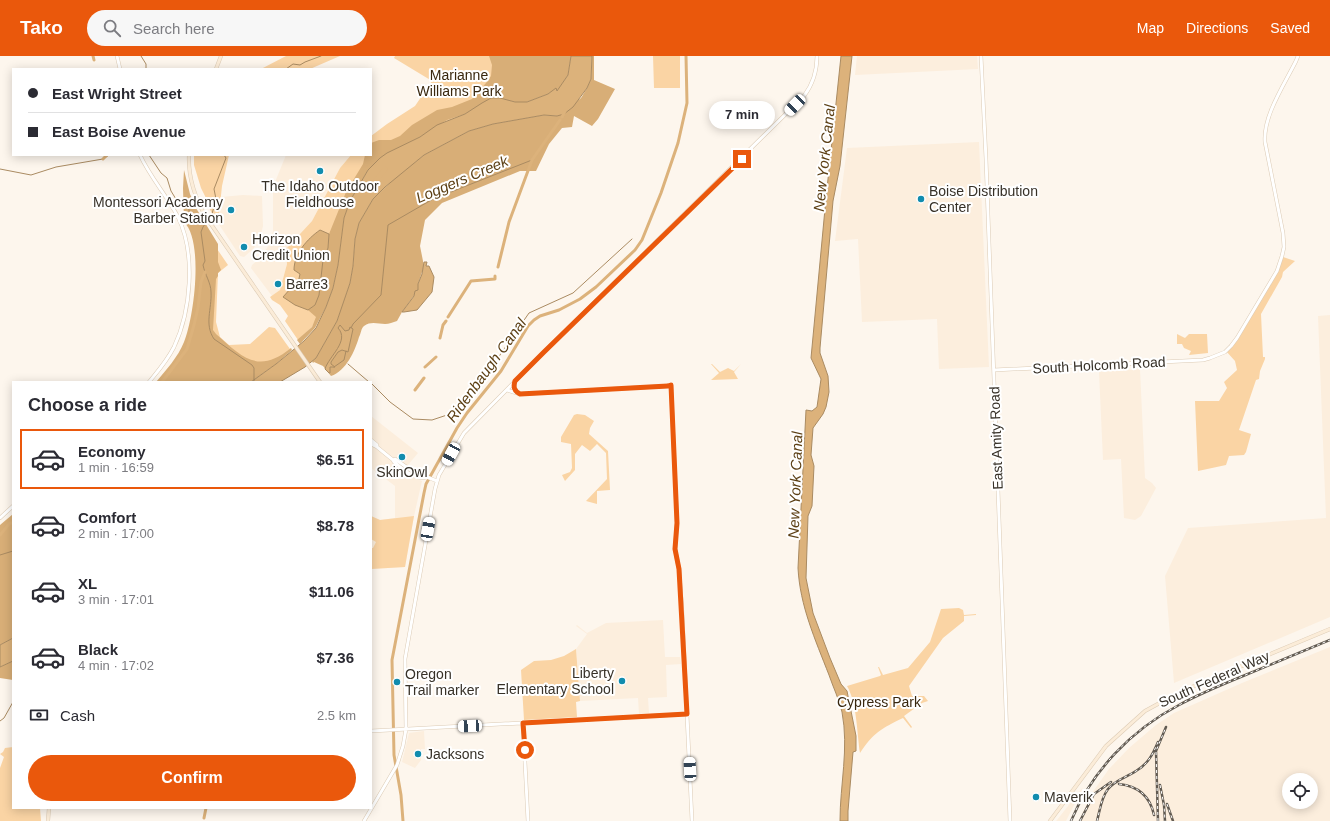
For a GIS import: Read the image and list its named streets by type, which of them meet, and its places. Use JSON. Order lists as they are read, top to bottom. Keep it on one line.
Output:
{"streets":{"main road":["South Federal Way"],"street":["South Holcomb Road","East Amity Road"]},"crossings":[["South Holcomb Road","East Amity Road"]],"water":["New York Canal","Loggers Creek","Ridenbaugh Canal"],"parks":["Marianne Williams Park","Cypress Park"],"places":["The Idaho Outdoor Fieldhouse","Boise Distribution Center","Montessori Academy Barber Station","Horizon Credit Union","Barre3","SkinOwl","Liberty Elementary School","Oregon Trail marker","Jacksons","Maverik"],"page":{"header":"Tako","search":"Search here","nav":["Map","Directions","Saved"],"banner":["East Wright Street","East Boise Avenue"],"bubble":"7 min","heading":"Choose a ride","list":[{"name":"Economy","note":"1 min · 16:59","value":"$6.51"},{"name":"Comfort","note":"2 min · 17:00","value":"$8.78"},{"name":"XL","note":"3 min · 17:01","value":"$11.06"},{"name":"Black","note":"4 min · 17:02","value":"$7.36"}],"pay":["Cash","2.5 km"],"buttons":"Confirm"}}
